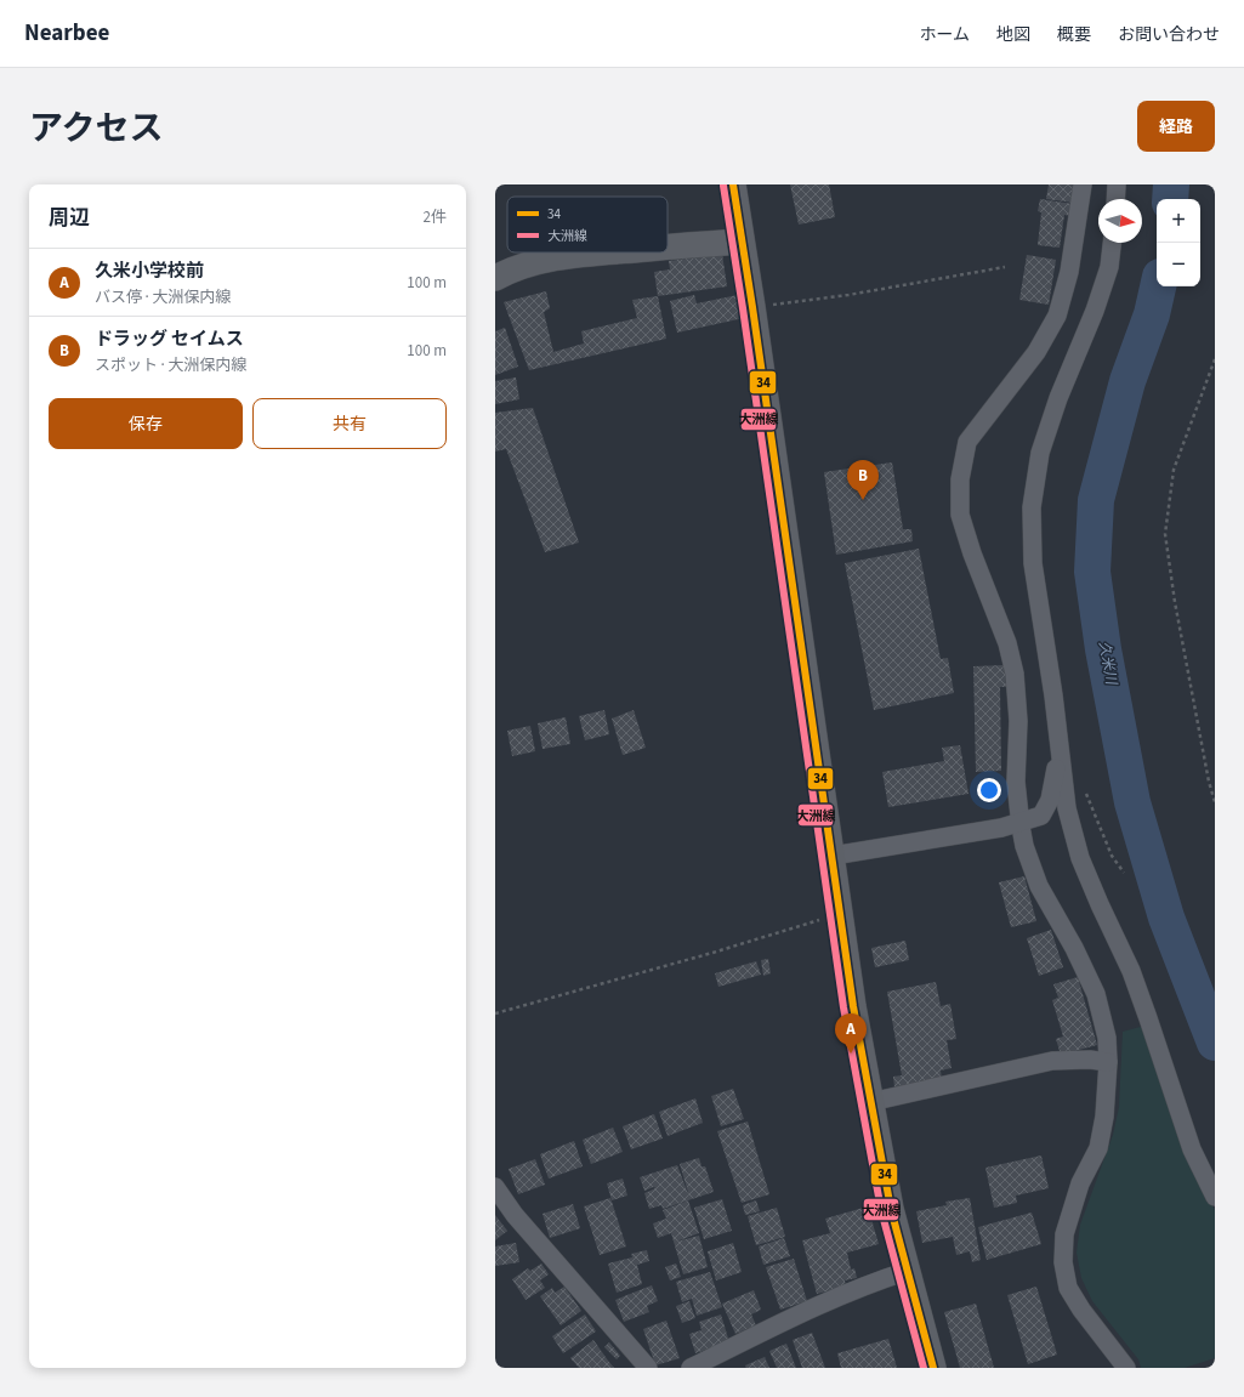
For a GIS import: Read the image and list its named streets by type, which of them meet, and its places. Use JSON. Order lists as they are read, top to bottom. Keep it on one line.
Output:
{"water":["久米川"],"lines":["transit line 34","transit line 大洲線"],"legend":["34","大洲線"],"north":"right","page":{"header":"Nearbee","nav":["ホーム","地図","概要","お問い合わせ"],"title":"アクセス","buttons":["経路",["保存","共有"]],"heading":["周辺","2件"],"map_buttons":["+","−"],"list":[{"mark":"A","name":"久米小学校前","note":"バス停 · 大洲保内線","value":"100 m"},{"mark":"B","name":"ドラッグ セイムス","note":"スポット · 大洲保内線","value":"100 m"}],"pins":["B","A"]}}
